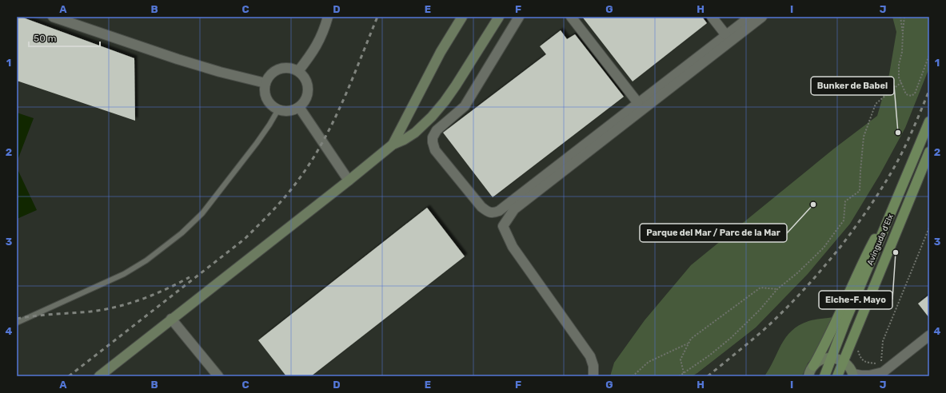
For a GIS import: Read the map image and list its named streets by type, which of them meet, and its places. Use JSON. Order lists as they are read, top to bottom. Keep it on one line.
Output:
{"streets":{"main road":["Avinguda d'Elx"]},"places":["Bunker de Babel","Parque del Mar / Parc de la Mar","Elche-F. Mayo"],"scale_bar":"50 m","grid":{"columns":["A","B","C","D","E","F","G","H","I","J"],"rows":["1","2","3","4"]}}
